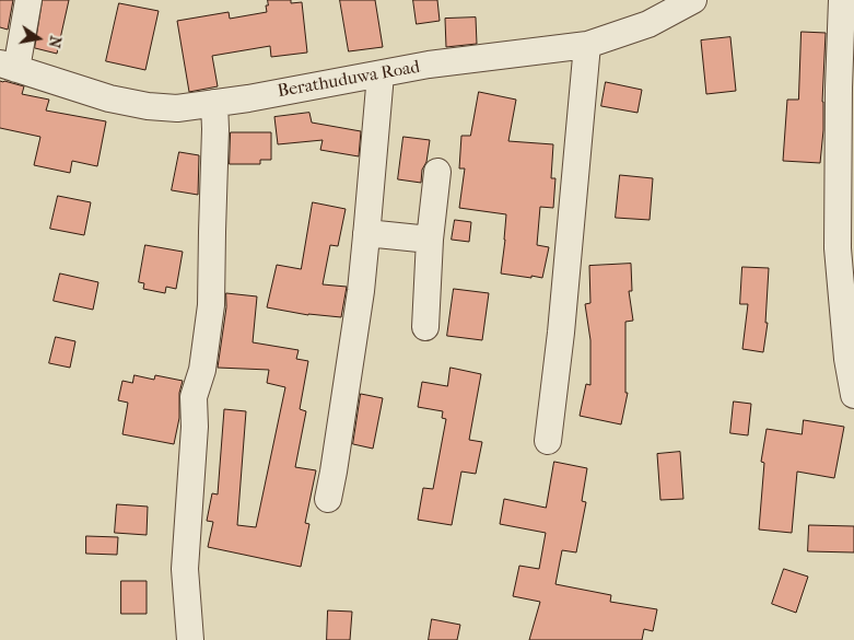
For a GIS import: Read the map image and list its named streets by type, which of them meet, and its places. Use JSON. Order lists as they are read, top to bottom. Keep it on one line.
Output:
{"streets":{"street":["Berathuduwa Road"]},"north":"right"}
